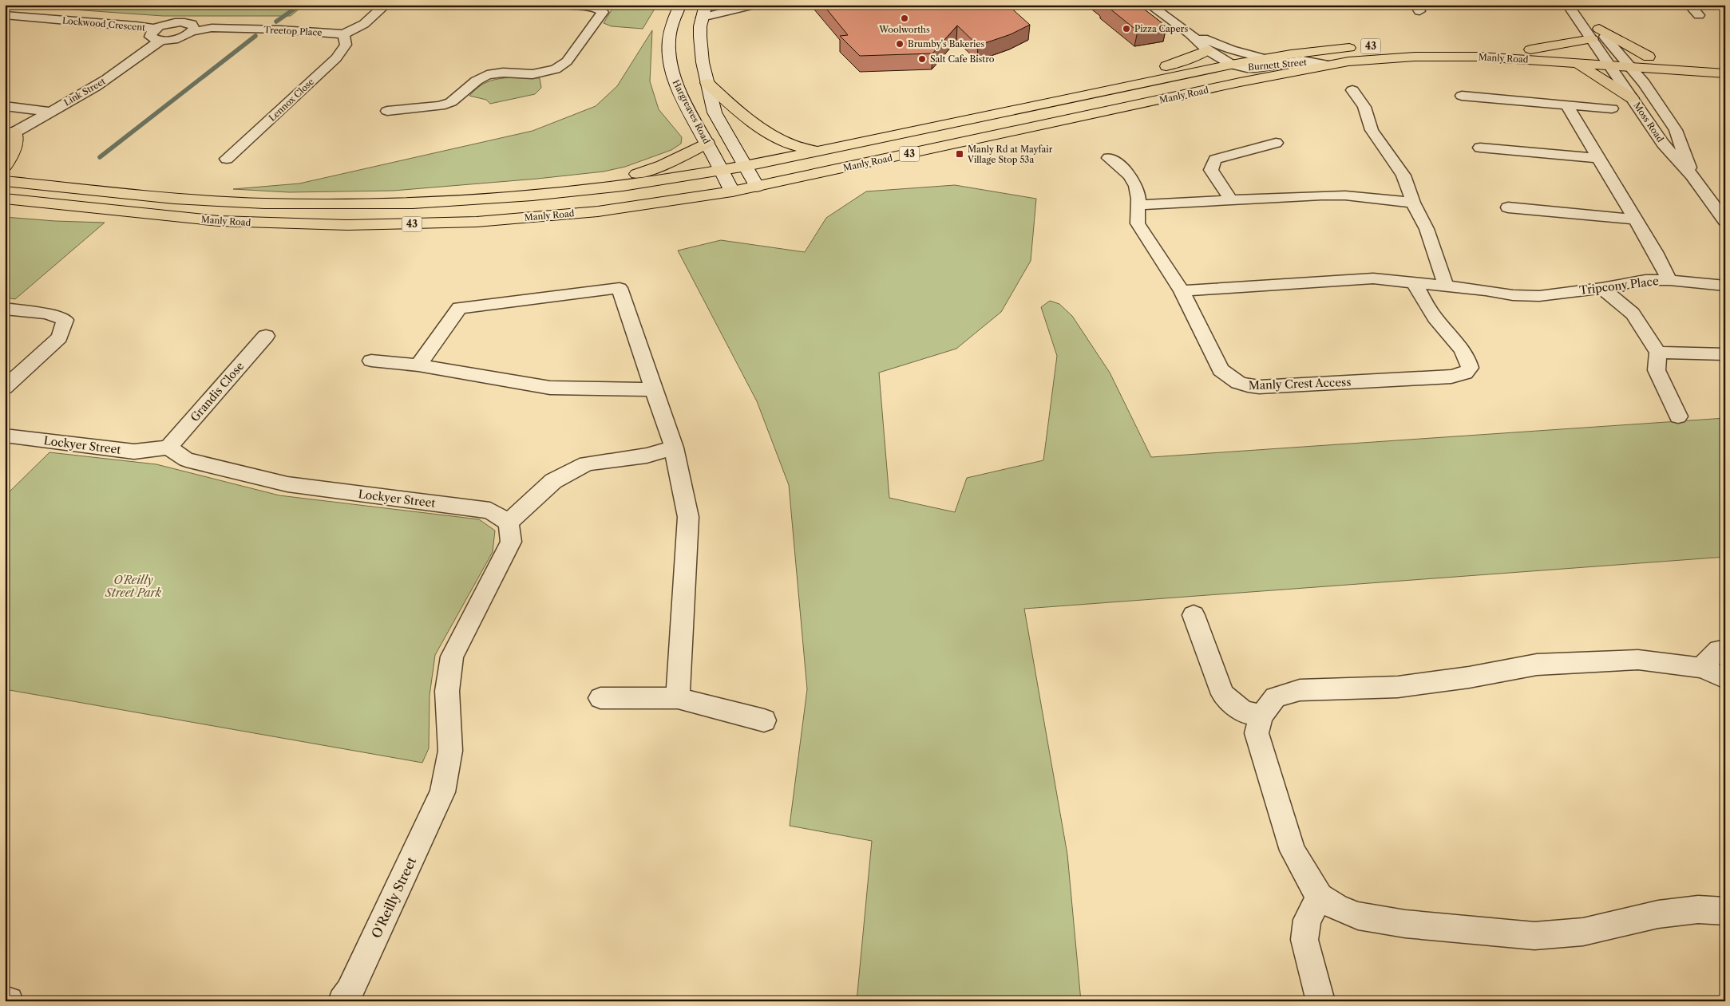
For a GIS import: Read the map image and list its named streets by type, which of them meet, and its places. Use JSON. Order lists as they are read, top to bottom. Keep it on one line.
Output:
{"streets":{"main road":["43","Manly Road","Hargreaves Road"],"street":["Lockwood Crescent","Treetop Place","Burnett Street","Link Street","Lennox Close","Moss Road","Tripcony Place","Manly Crest Access","Grandis Close","Lockyer Street","O'Reilly Street"]},"crossings":[["Treetop Place","Link Street"],["Treetop Place","Lennox Close"],["Manly Road","Burnett Street"],["Manly Road","Hargreaves Road"],["Manly Road","Moss Road"],["Tripcony Place","Manly Crest Access"],["Grandis Close","Lockyer Street"],["Lockyer Street","O'Reilly Street"]],"parks":["O'Reilly Street Park"],"places":{"other":["Woolworths","Pizza Capers","Brumby's Bakeries","Salt Cafe Bistro"],"transit":["Manly Rd at Mayfair Village Stop 53a"]}}
